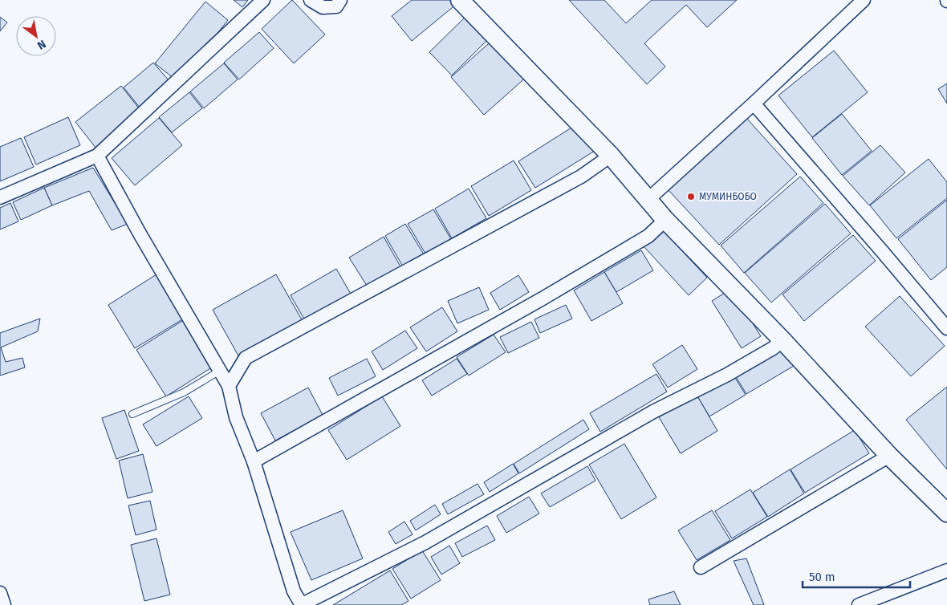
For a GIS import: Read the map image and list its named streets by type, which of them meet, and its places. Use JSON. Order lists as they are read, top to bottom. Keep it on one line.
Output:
{"places":["МУМИНБОБО"],"scale_bar":"50 m","north":"bottom right"}
